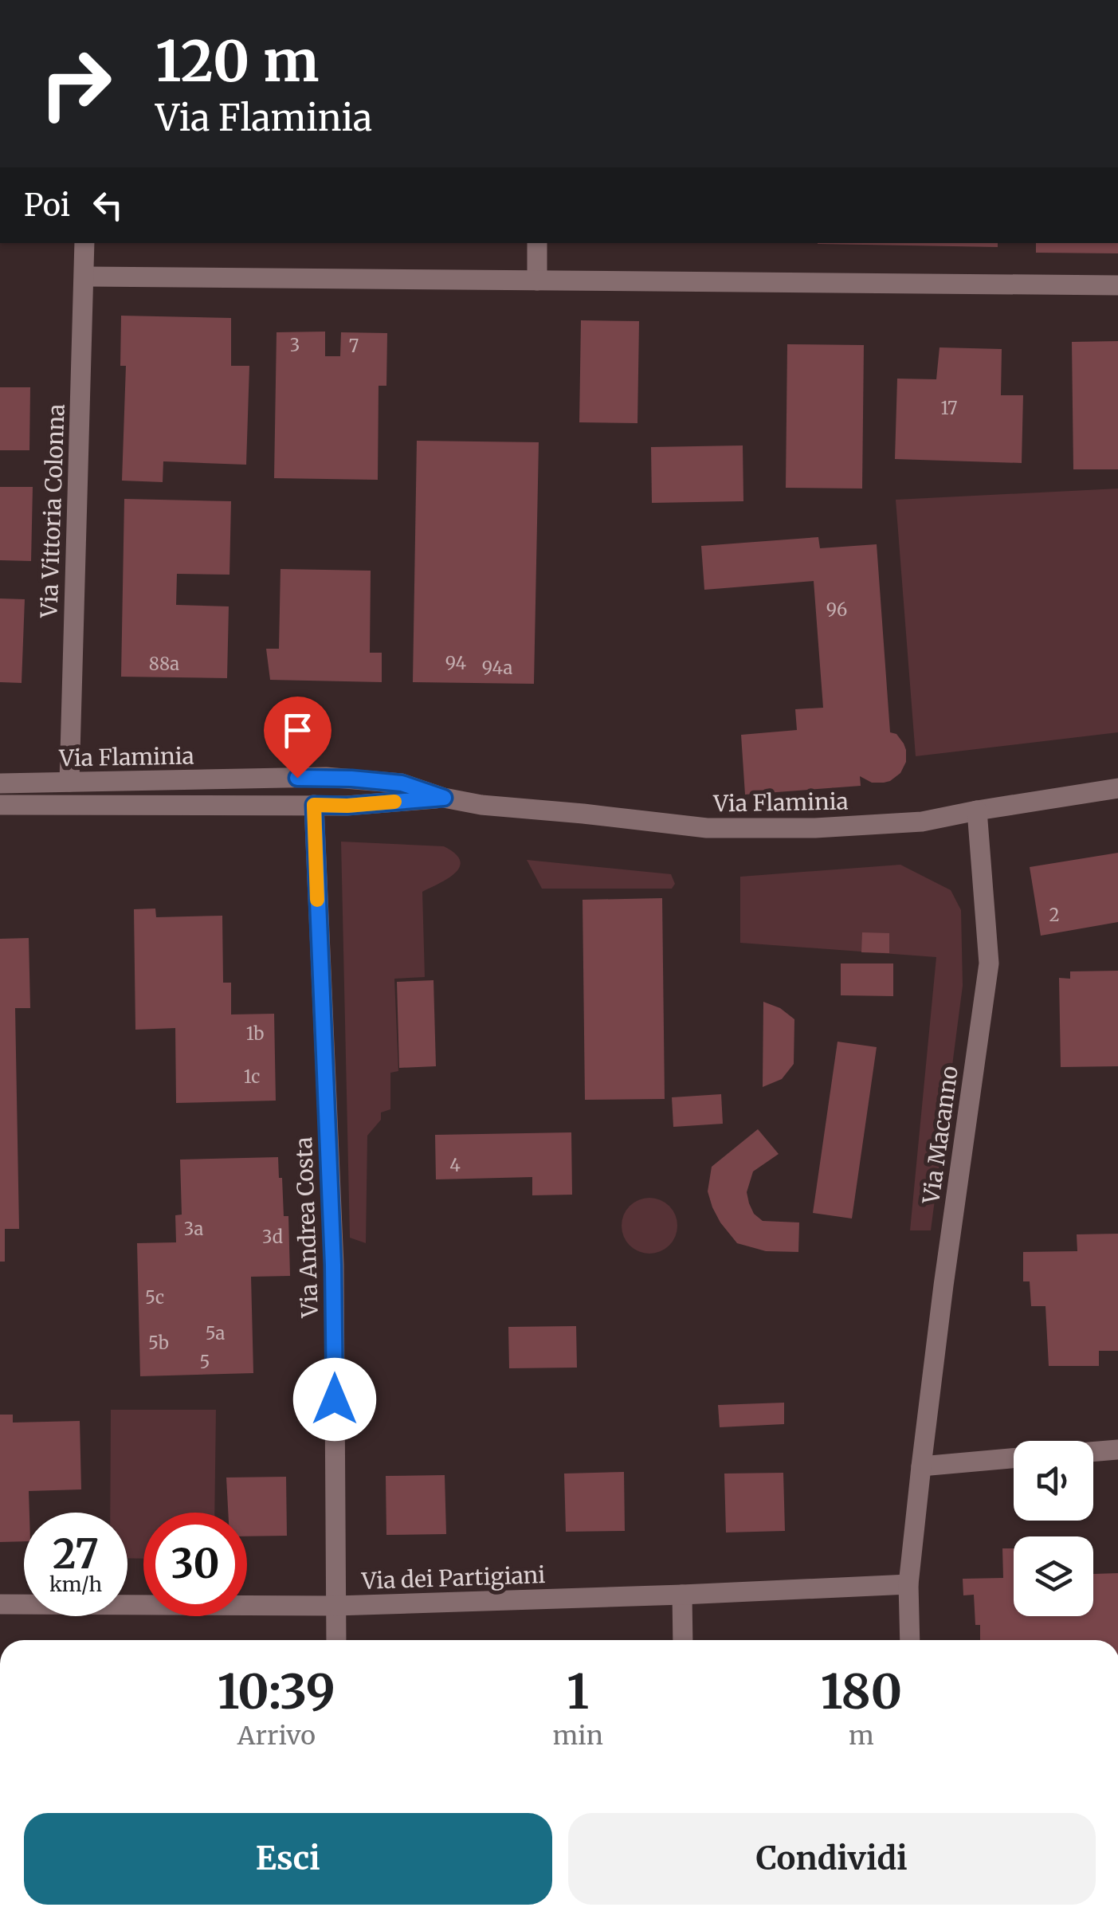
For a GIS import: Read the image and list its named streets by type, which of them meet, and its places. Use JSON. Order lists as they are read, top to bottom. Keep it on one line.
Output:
{"streets":{"street":["Via Vittoria Colonna","Via Flaminia","Via Macanno","Via Andrea Costa","Via dei Partigiani"]},"crossings":[["Via Vittoria Colonna","Via Flaminia"],["Via Flaminia","Via Macanno"],["Via Flaminia","Via Andrea Costa"],["Via Macanno","Via dei Partigiani"],["Via Andrea Costa","Via dei Partigiani"]],"house_numbers":["3","7","17","96","94","88a","94a","2","1b","1c","4","3a","3d","5c","5a","5b","5"],"page":{"turn":["120 m","Via Flaminia"],"then":"Poi","speed":"27 km/h","limit":"30","eta":["10:39","Arrivo","1","min","180","m"],"buttons":["Esci","Condividi"]}}
